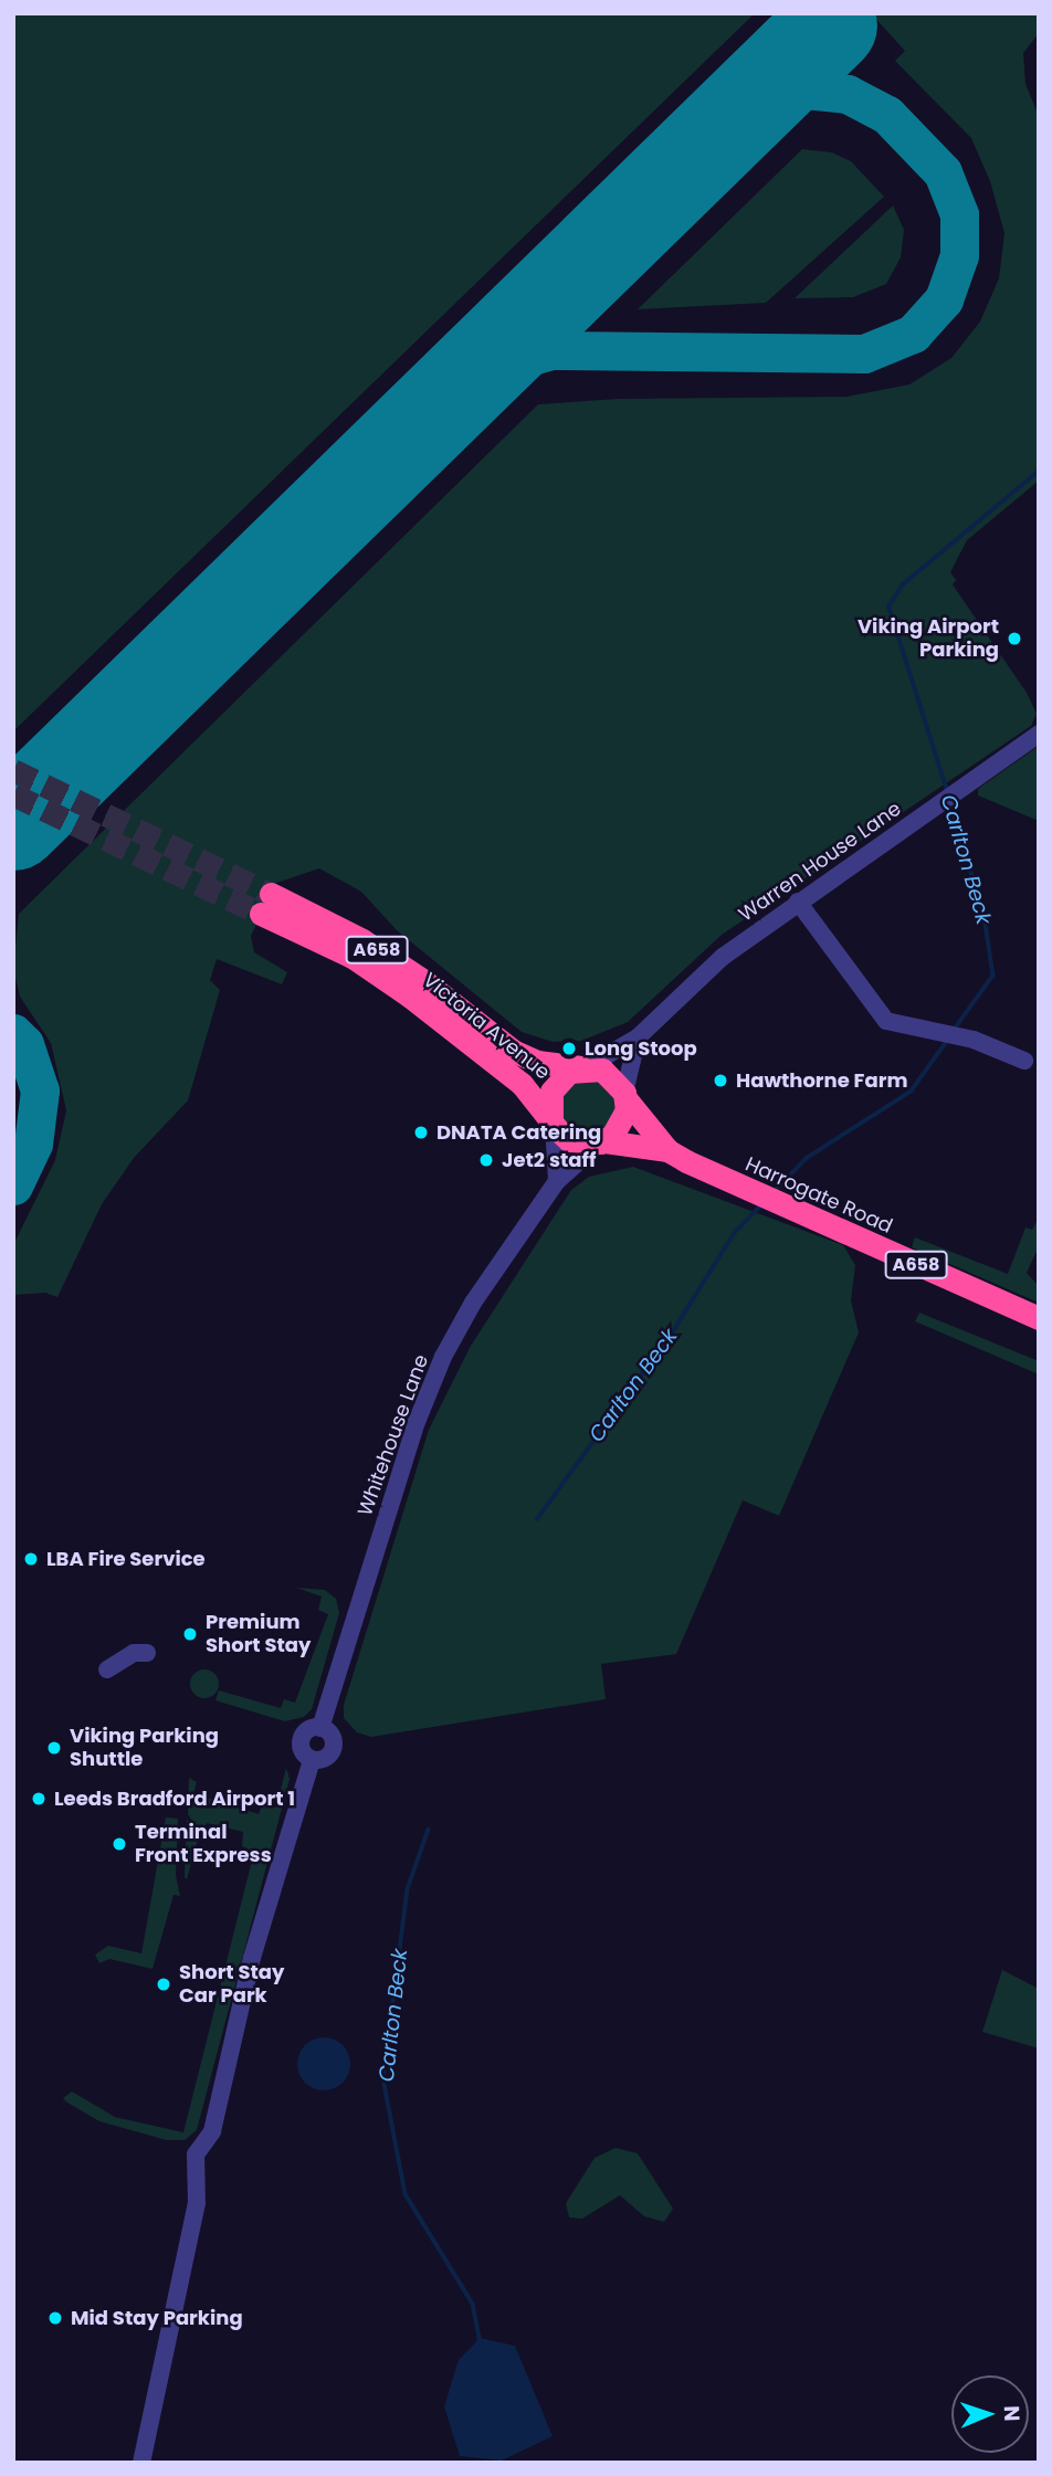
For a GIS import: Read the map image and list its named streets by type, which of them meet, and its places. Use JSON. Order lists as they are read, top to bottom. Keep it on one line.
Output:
{"streets":{"highway":["A658","Victoria Avenue","Harrogate Road"],"street":["Warren House Lane","Whitehouse Lane"]},"crossings":[["Warren House Lane","Victoria Avenue"],["Warren House Lane","Harrogate Road"],["Warren House Lane","Whitehouse Lane"],["Victoria Avenue","Harrogate Road"],["Victoria Avenue","Whitehouse Lane"],["Harrogate Road","Whitehouse Lane"]],"water":["Carlton Beck"],"places":["Viking Airport Parking","Long Stoop","Hawthorne Farm","DNATA Catering","Jet2 staff","LBA Fire Service","Premium Short Stay","Viking Parking Shuttle","Leeds Bradford Airport 1","Terminal Front Express","Short Stay Car Park","Mid Stay Parking"],"north":"right"}
